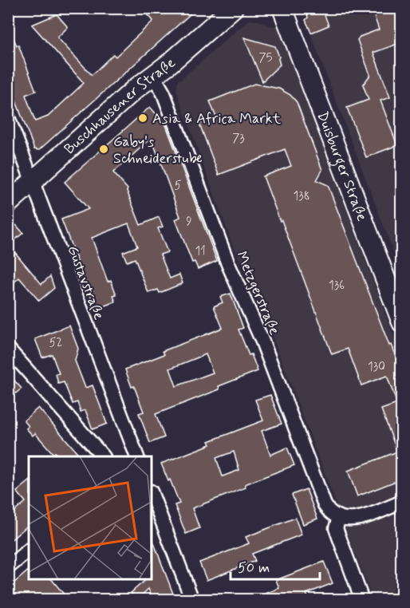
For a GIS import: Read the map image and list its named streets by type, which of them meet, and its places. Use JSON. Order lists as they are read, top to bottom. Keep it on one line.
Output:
{"streets":{"main road":["Buschhausener Straße","Duisburger Straße"],"street":["Gustavstraße","Metzgerstraße"]},"crossings":[["Buschhausener Straße","Gustavstraße"],["Buschhausener Straße","Metzgerstraße"]],"places":["Asia & Africa Markt","Gaby's Schneiderstube"],"house_numbers":["75","73","5","138","9","11","136","52","130"],"scale_bar":"50 m"}
